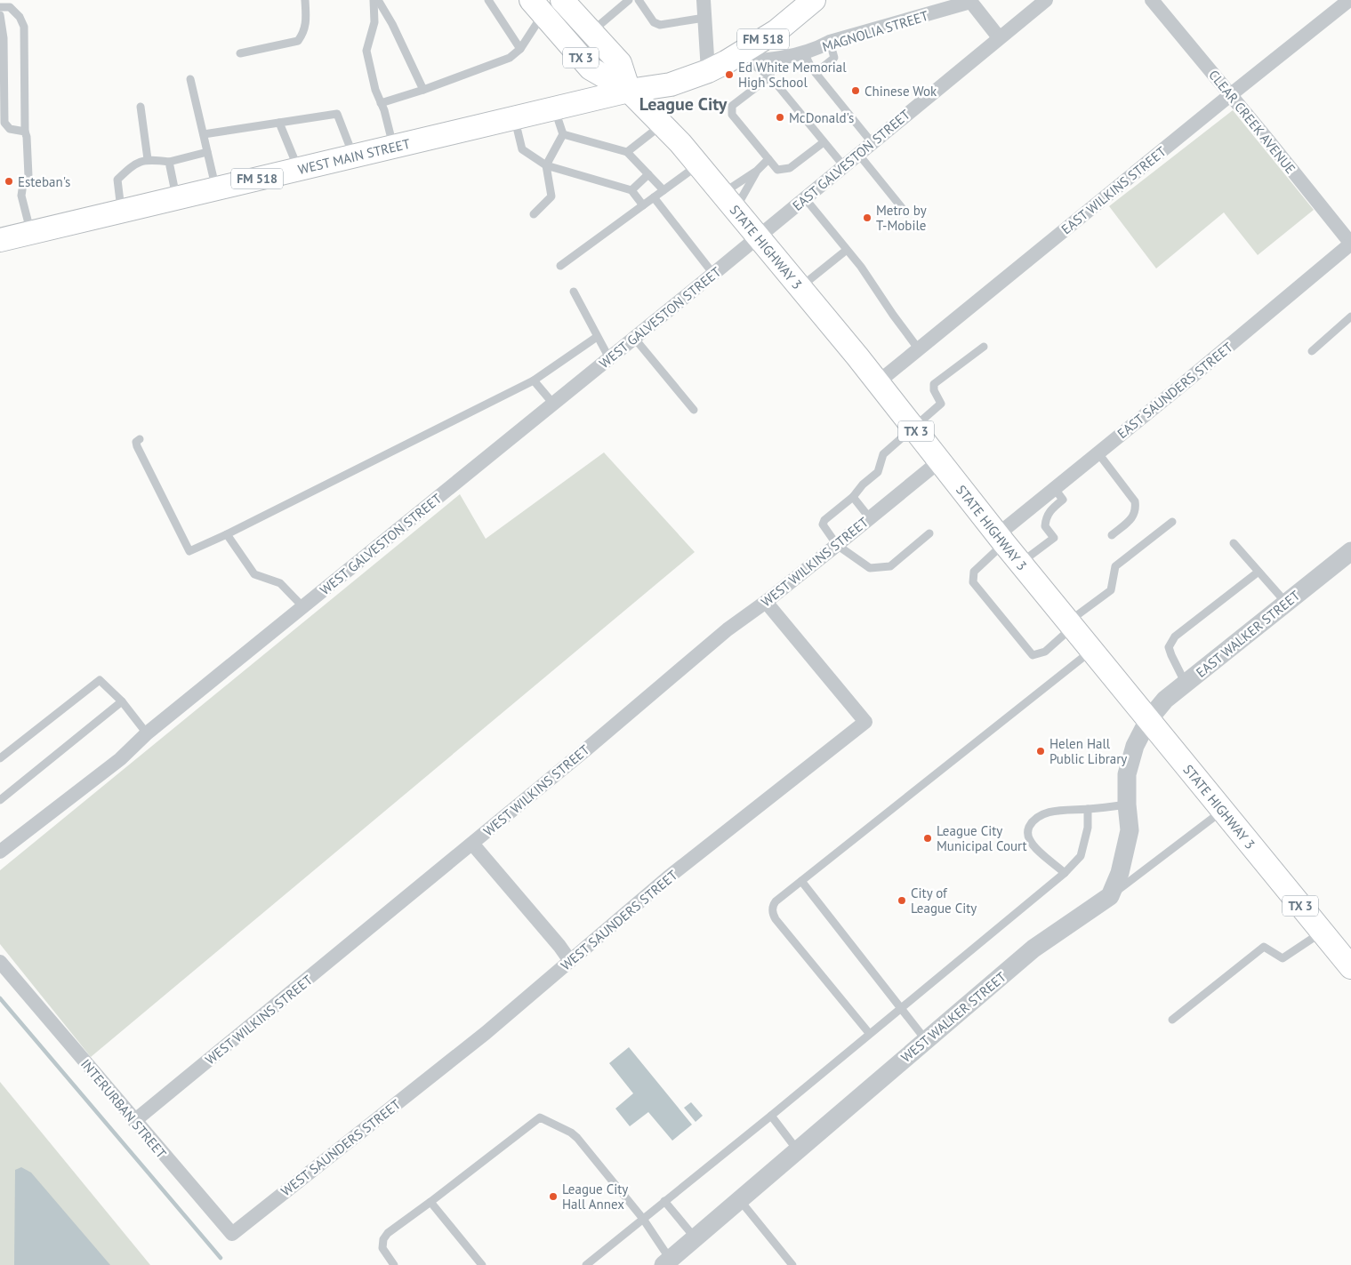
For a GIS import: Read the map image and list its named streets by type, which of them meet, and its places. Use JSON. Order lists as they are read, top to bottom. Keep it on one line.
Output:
{"streets":{"main road":["FM 518","TX 3","WEST MAIN STREET","STATE HIGHWAY 3"],"street":["MAGNOLIA STREET","CLEAR CREEK AVENUE","EAST GALVESTON STREET","EAST WILKINS STREET","WEST GALVESTON STREET","EAST SAUNDERS STREET","WEST WILKINS STREET","EAST WALKER STREET","WEST SAUNDERS STREET","WEST WALKER STREET","INTERURBAN STREET"]},"crossings":[["MAGNOLIA STREET","FM 518"],["FM 518","WEST MAIN STREET"],["FM 518","STATE HIGHWAY 3"],["CLEAR CREEK AVENUE","EAST WILKINS STREET"],["CLEAR CREEK AVENUE","EAST SAUNDERS STREET"],["WEST MAIN STREET","STATE HIGHWAY 3"],["EAST GALVESTON STREET","STATE HIGHWAY 3"],["EAST GALVESTON STREET","WEST GALVESTON STREET"],["EAST WILKINS STREET","STATE HIGHWAY 3"],["STATE HIGHWAY 3","WEST GALVESTON STREET"],["STATE HIGHWAY 3","EAST SAUNDERS STREET"],["STATE HIGHWAY 3","WEST WILKINS STREET"],["STATE HIGHWAY 3","EAST WALKER STREET"],["WEST WILKINS STREET","WEST SAUNDERS STREET"],["WEST WILKINS STREET","INTERURBAN STREET"],["WEST SAUNDERS STREET","INTERURBAN STREET"]],"districts":["League City"],"places":["Ed White Memorial High School","Chinese Wok","McDonald's","Esteban's","Metro by T-Mobile","Helen Hall Public Library","League City Municipal Court","City of League City","League City Hall Annex"]}
